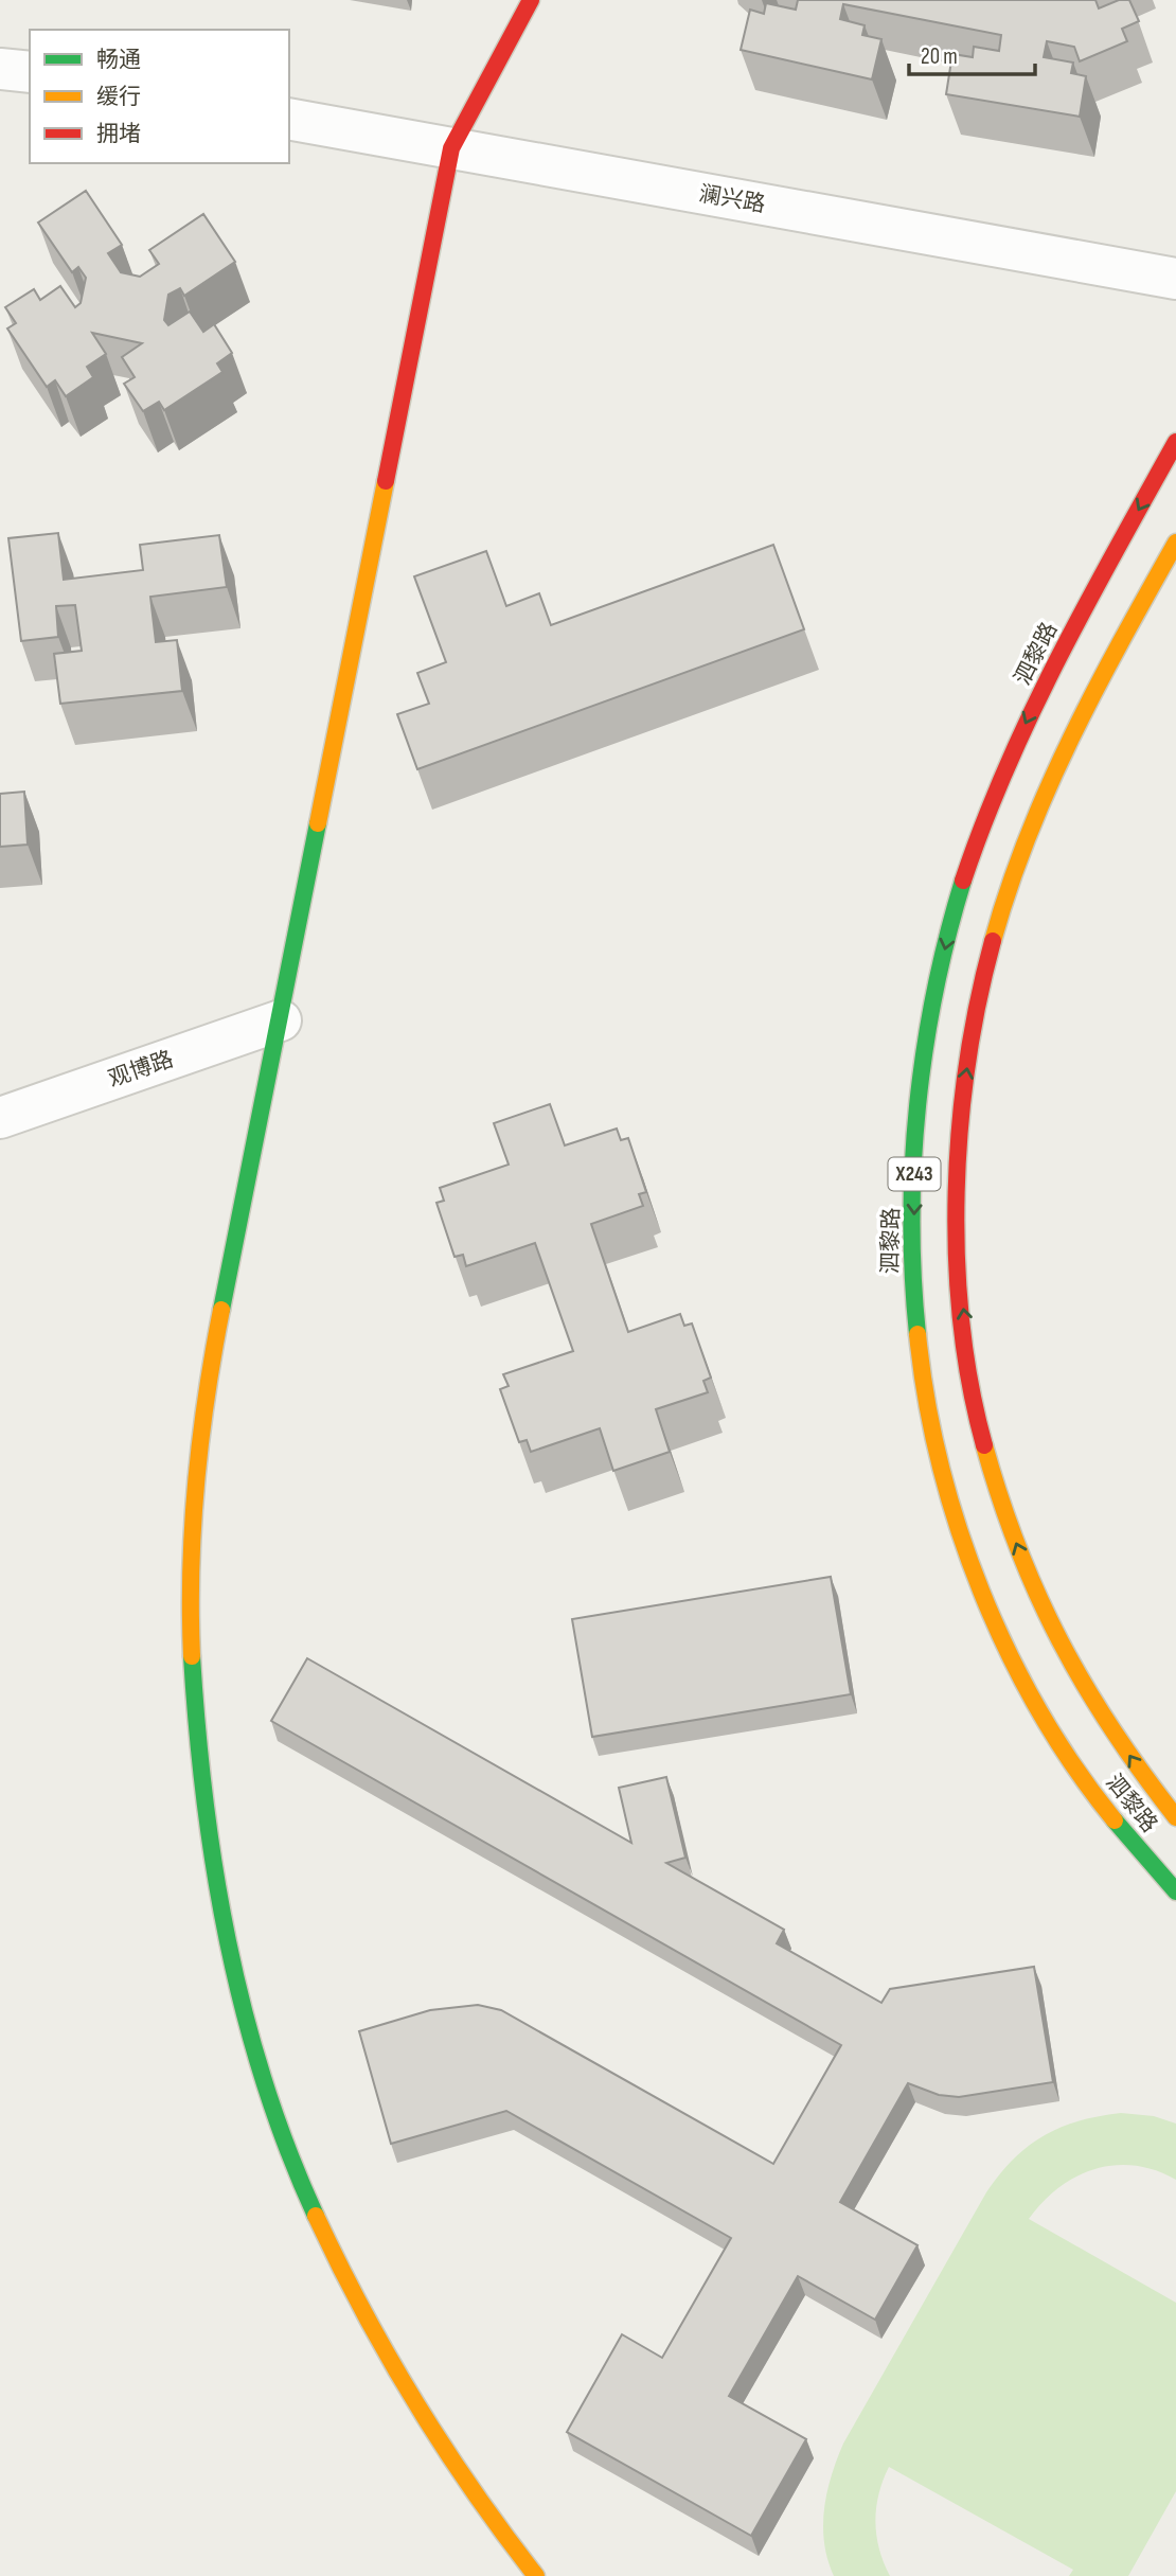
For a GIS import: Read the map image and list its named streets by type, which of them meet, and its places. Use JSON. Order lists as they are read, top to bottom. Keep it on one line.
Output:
{"streets":{"main road":["泗黎路","X243"],"street":["澜兴路","观博路"]},"legend":["畅通","缓行","拥堵"],"scale_bar":"20 m"}
